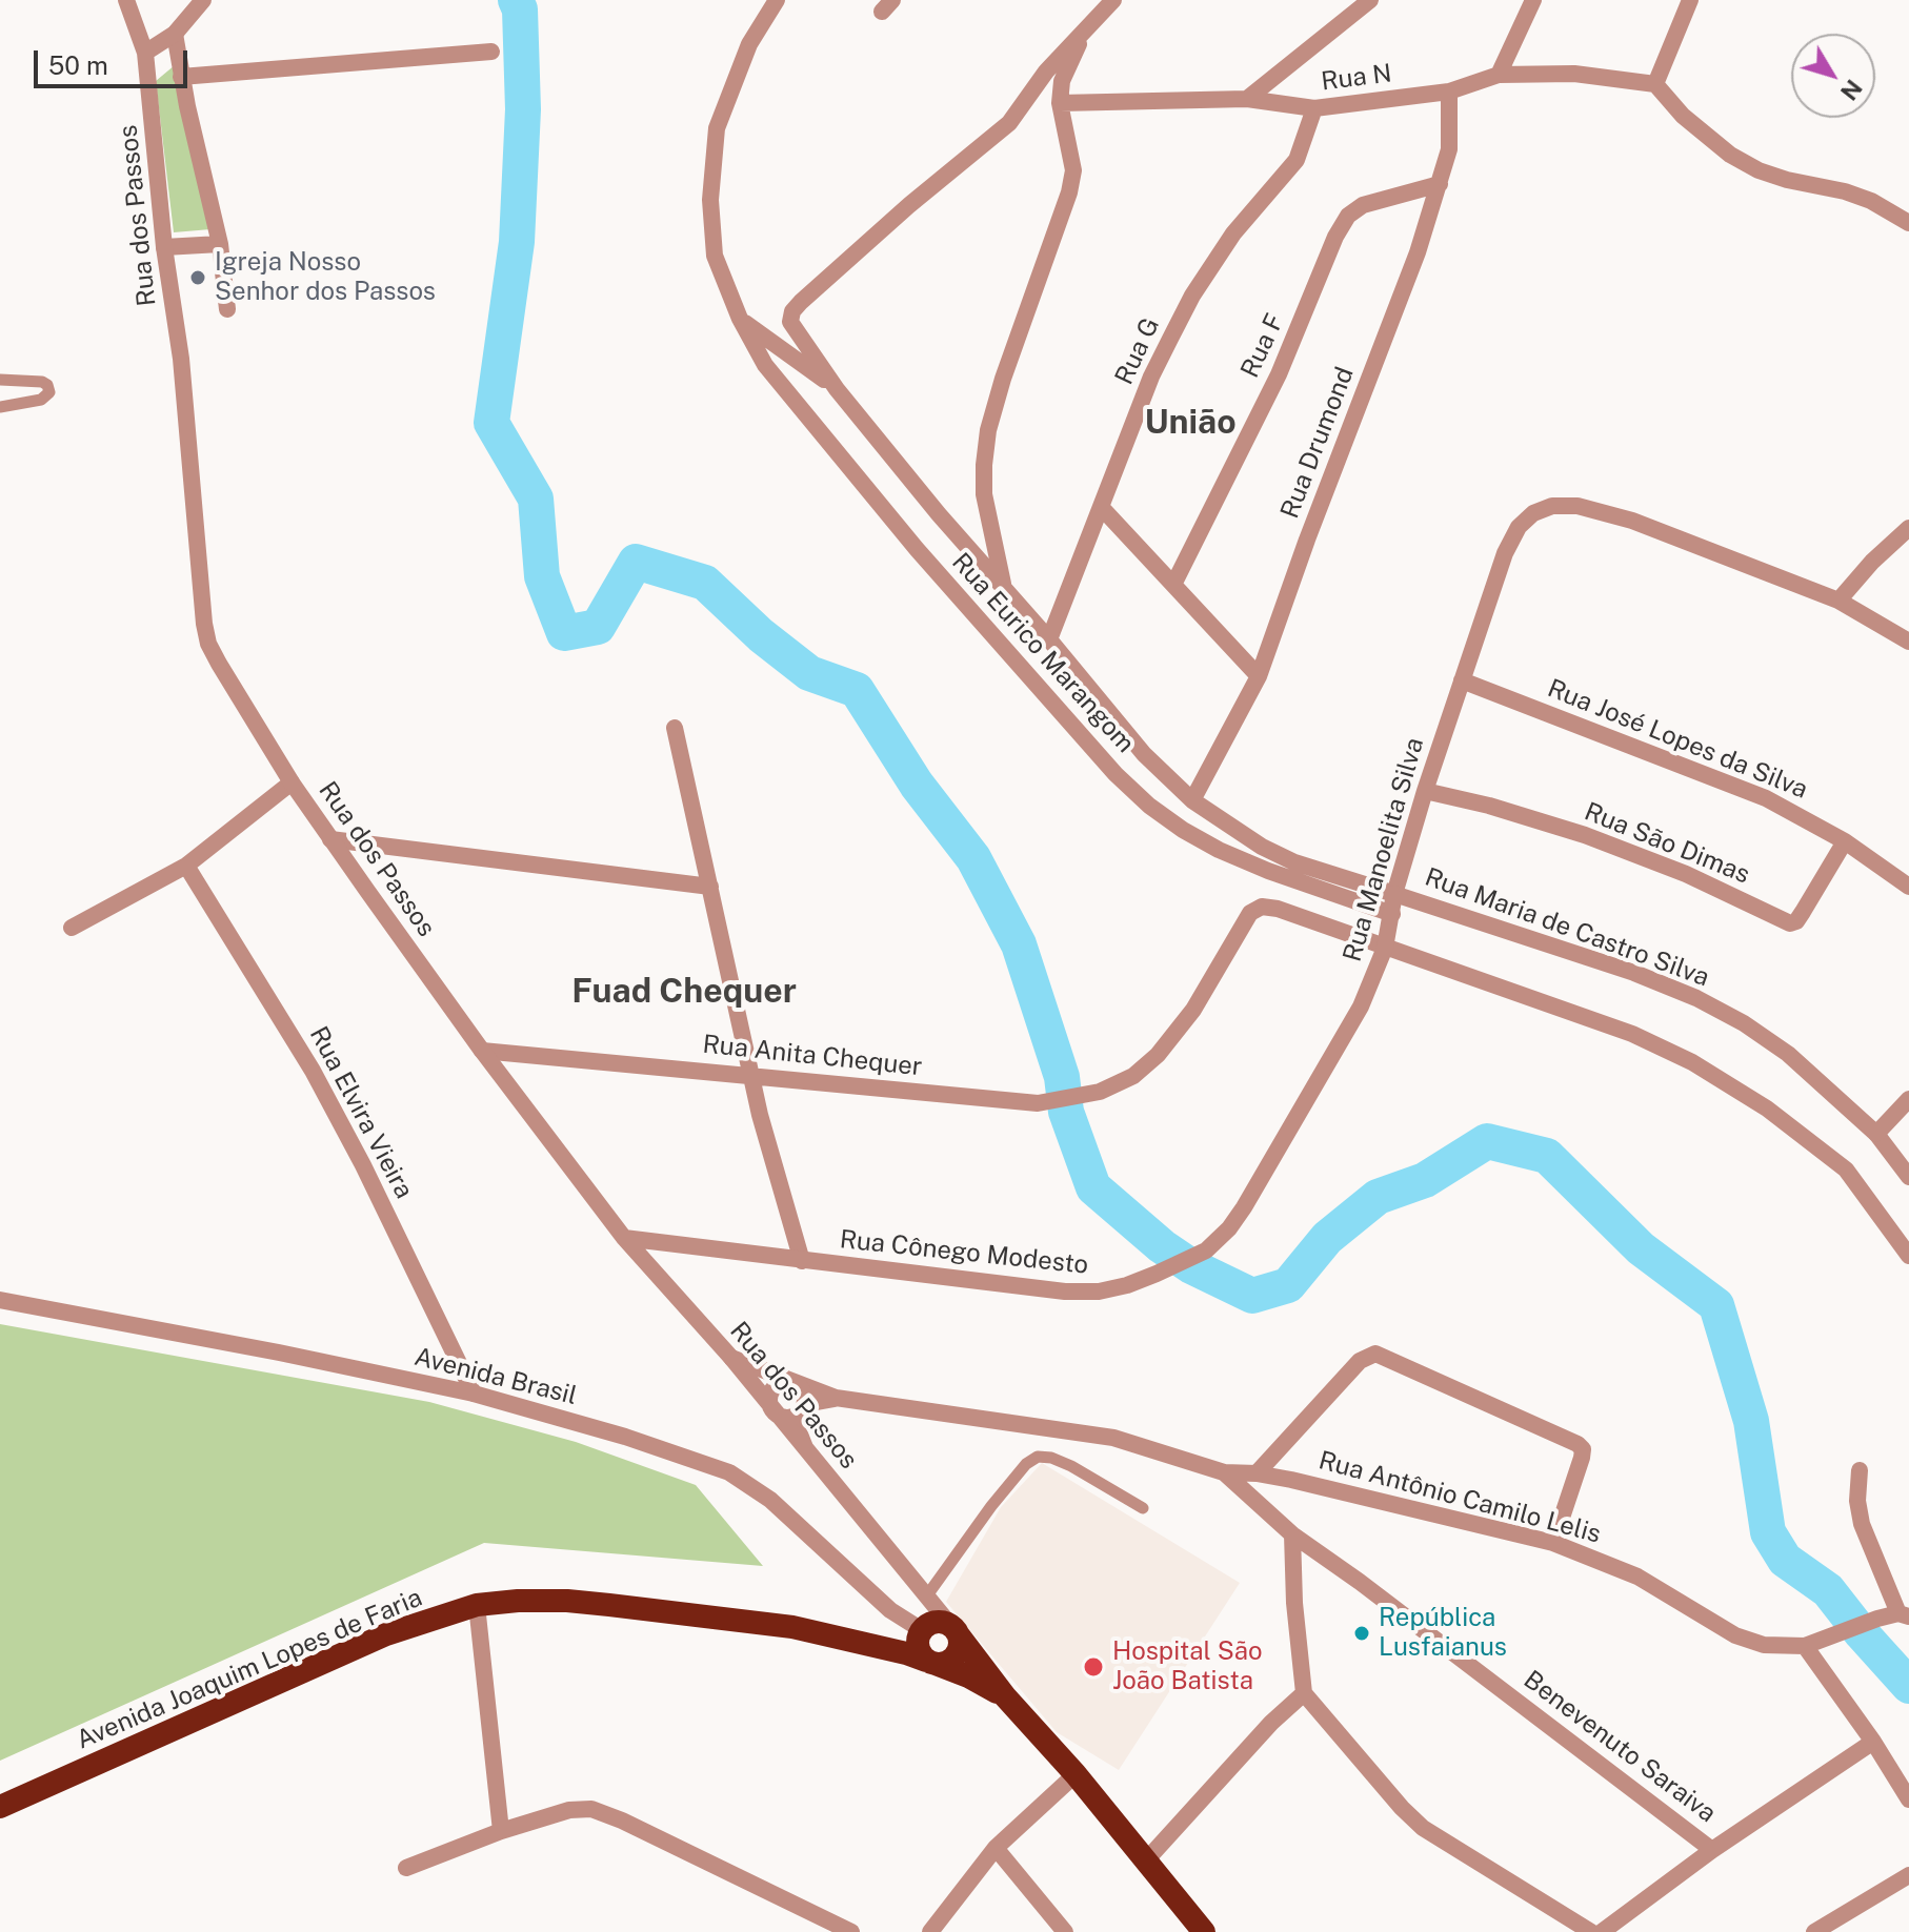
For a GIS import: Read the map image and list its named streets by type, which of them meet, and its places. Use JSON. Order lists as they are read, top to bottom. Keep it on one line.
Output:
{"streets":{"highway":["Avenida Joaquim Lopes de Faria"],"street":["Rua N","Rua dos Passos","Rua F","Rua G","Rua Drumond","Rua Eurico Marangom","Rua José Lopes da Silva","Rua São Dimas","Rua Manoelita Silva","Rua Maria de Castro Silva","Rua Anita Chequer","Rua Elvira Vieira","Rua Cônego Modesto","Avenida Brasil","Rua Antônio Camilo Lelis","Benevenuto Saraiva"]},"crossings":[["Rua N","Rua G"],["Rua N","Rua Drumond"],["Rua dos Passos","Rua Anita Chequer"],["Rua dos Passos","Rua Cônego Modesto"],["Rua dos Passos","Avenida Brasil"],["Rua dos Passos","Avenida Joaquim Lopes de Faria"],["Rua F","Rua Drumond"],["Rua G","Rua Eurico Marangom"],["Rua Drumond","Rua Eurico Marangom"],["Rua Eurico Marangom","Rua Manoelita Silva"],["Rua Eurico Marangom","Rua Maria de Castro Silva"],["Rua José Lopes da Silva","Rua São Dimas"],["Rua José Lopes da Silva","Rua Manoelita Silva"],["Rua São Dimas","Rua Manoelita Silva"],["Rua Manoelita Silva","Rua Maria de Castro Silva"],["Rua Manoelita Silva","Rua Anita Chequer"],["Rua Manoelita Silva","Rua Cônego Modesto"],["Rua Elvira Vieira","Avenida Brasil"],["Avenida Brasil","Avenida Joaquim Lopes de Faria"],["Rua Antônio Camilo Lelis","Benevenuto Saraiva"]],"districts":["União","Fuad Chequer"],"places":["Igreja Nosso Senhor dos Passos","República Lusfaianus","Hospital São João Batista"],"scale_bar":"50 m","north":"bottom right"}
